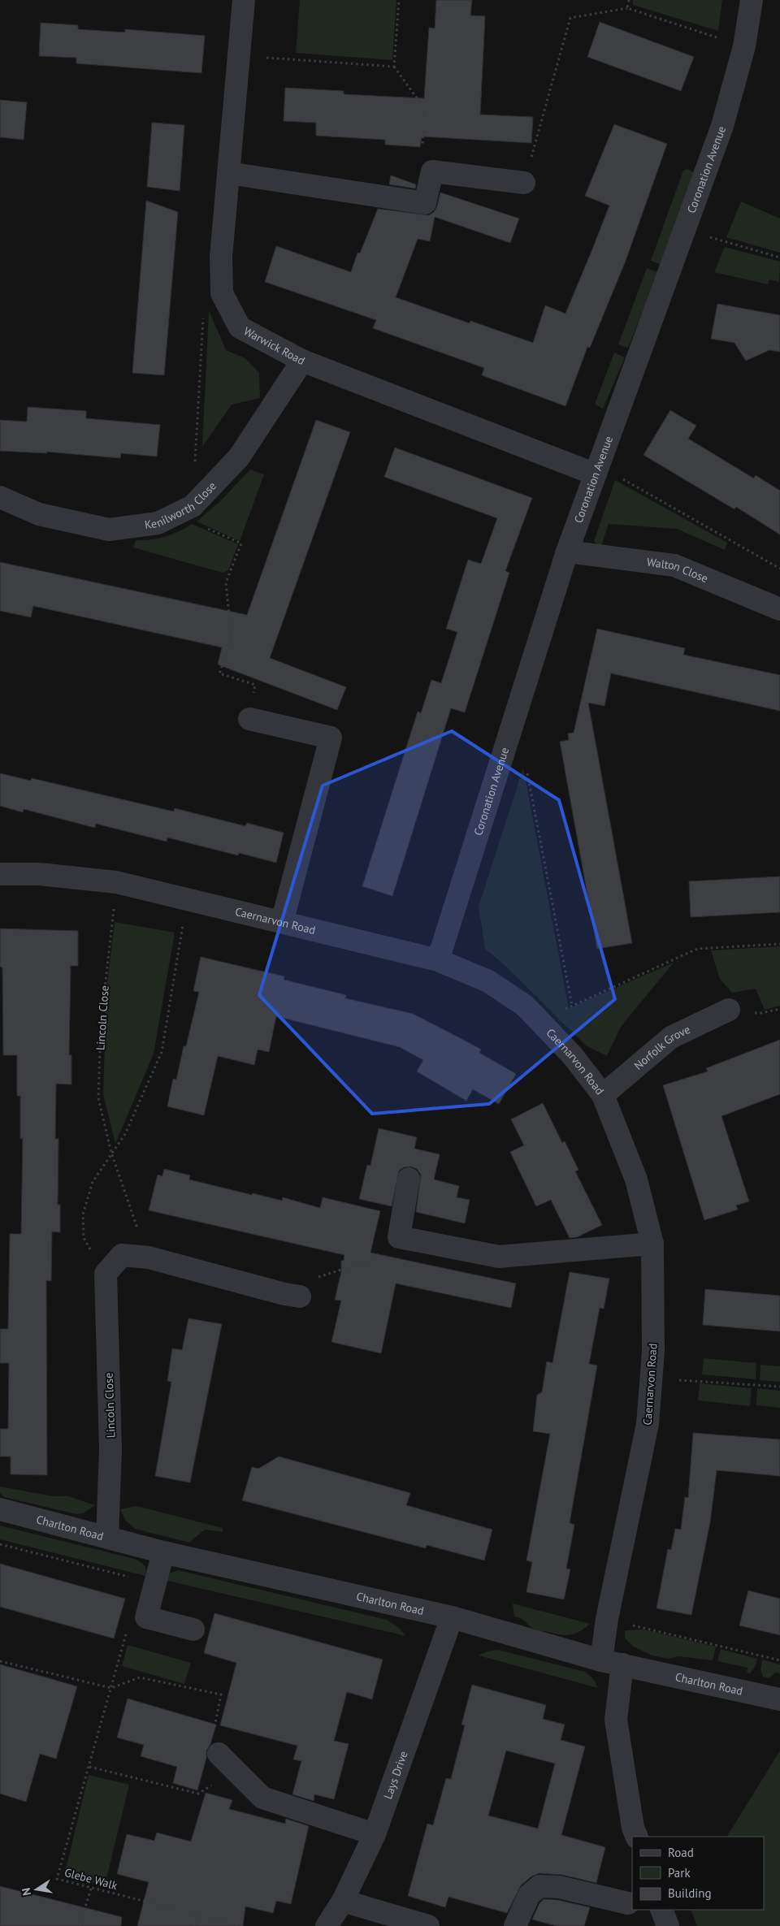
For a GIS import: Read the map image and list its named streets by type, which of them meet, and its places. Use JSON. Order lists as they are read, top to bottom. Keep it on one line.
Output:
{"streets":{"street":["Coronation Avenue","Warwick Road","Kenilworth Close","Walton Close","Caernarvon Road","Lincoln Close","Norfolk Grove","Charlton Road","Lays Drive"],"path":["Glebe Walk"]},"crossings":[["Coronation Avenue","Warwick Road"],["Coronation Avenue","Walton Close"],["Coronation Avenue","Caernarvon Road"],["Warwick Road","Kenilworth Close"],["Caernarvon Road","Lincoln Close"],["Caernarvon Road","Norfolk Grove"],["Caernarvon Road","Charlton Road"],["Lincoln Close","Charlton Road"],["Charlton Road","Lays Drive"]],"legend":["Road","Park","Building"],"north":"left"}
